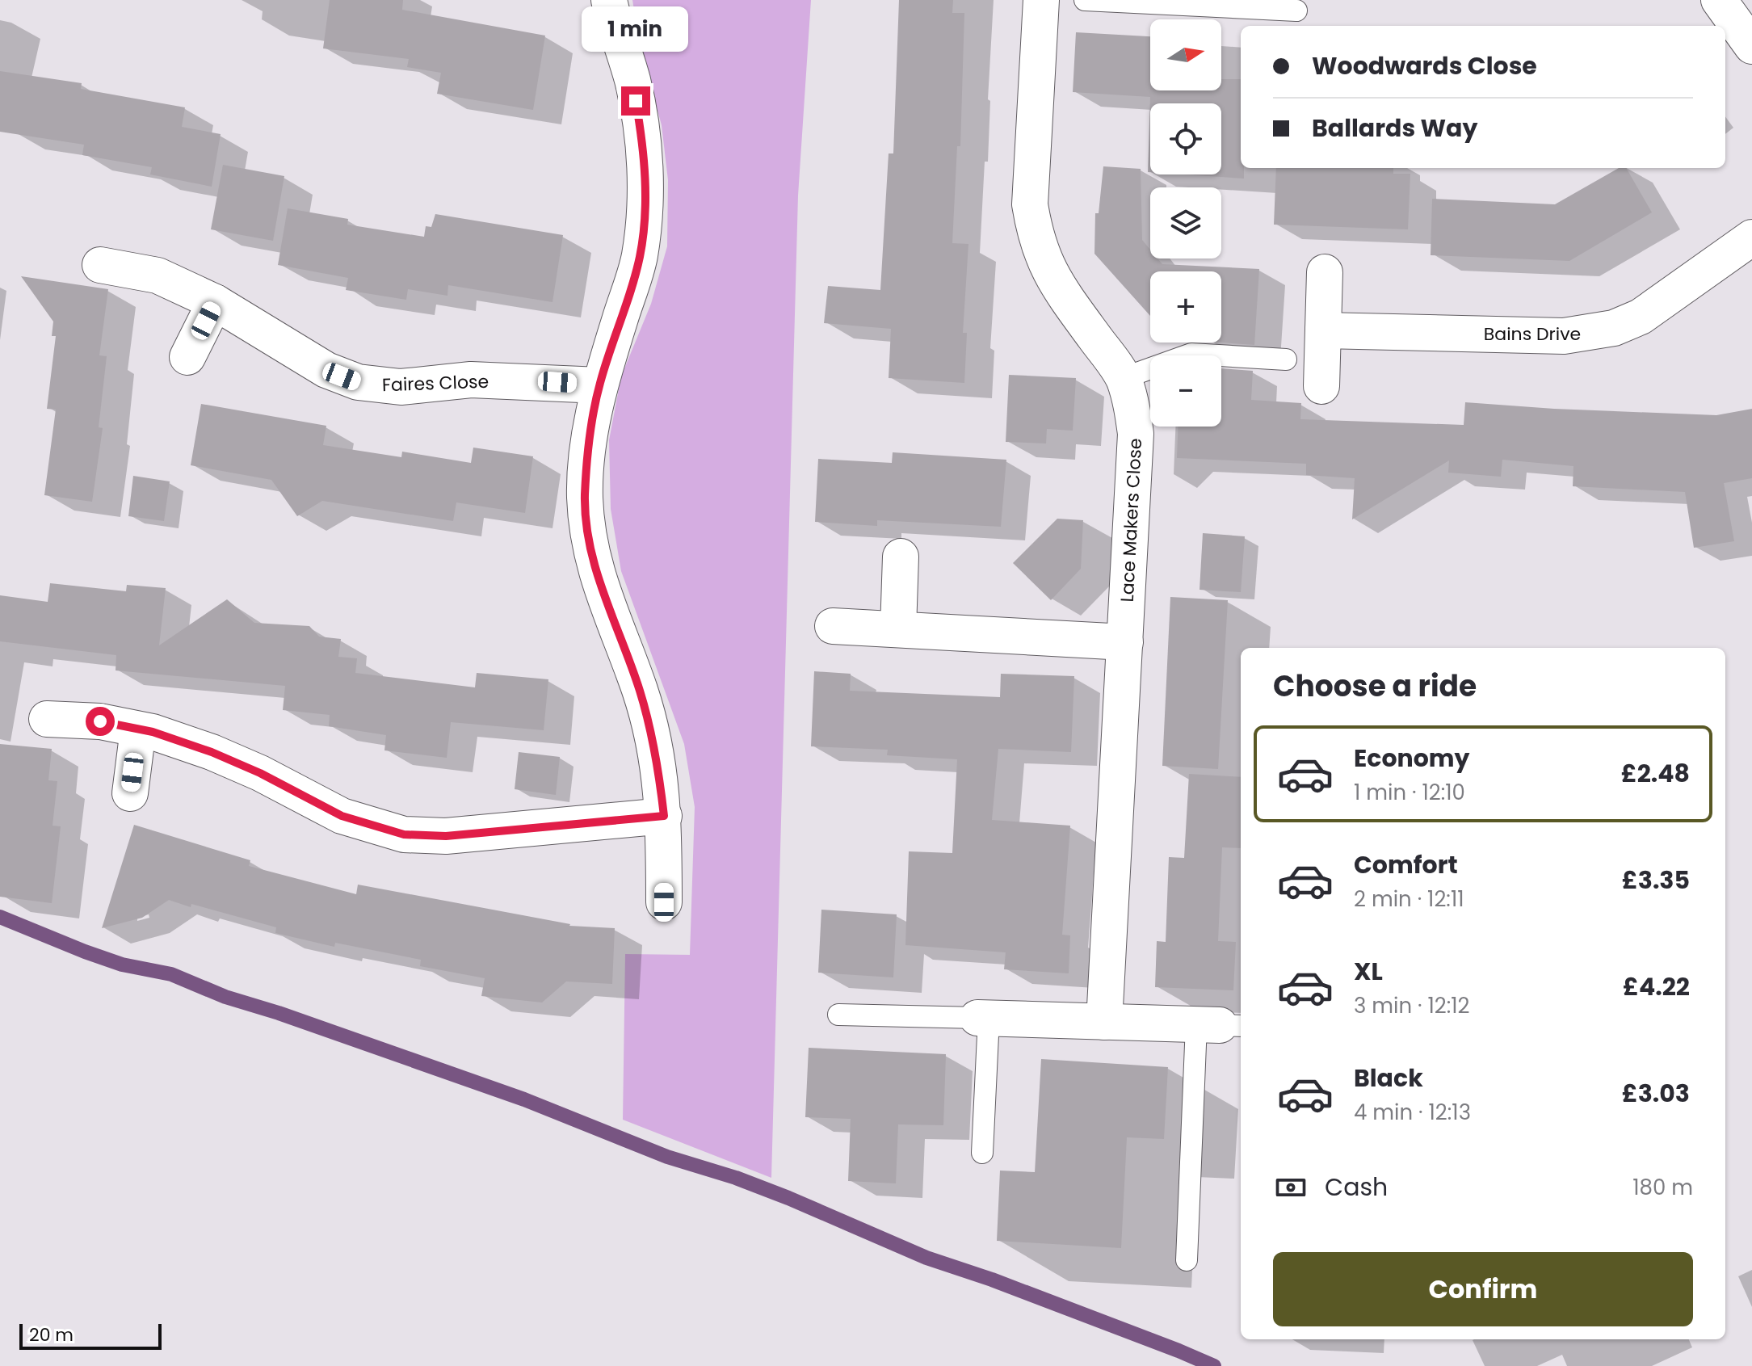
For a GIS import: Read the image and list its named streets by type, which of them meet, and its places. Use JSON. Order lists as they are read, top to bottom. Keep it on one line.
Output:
{"streets":{"street":["Bains Drive","Faires Close","Lace Makers Close"]},"scale_bar":"20 m","north":"right","page":{"bubble":"1 min","map_buttons":["+","−"],"banner":["Woodwards Close","Ballards Way"],"heading":"Choose a ride","list":[{"name":"Economy","note":"1 min · 12:10","value":"£2.48"},{"name":"Comfort","note":"2 min · 12:11","value":"£3.35"},{"name":"XL","note":"3 min · 12:12","value":"£4.22"},{"name":"Black","note":"4 min · 12:13","value":"£3.03"}],"pay":["Cash","180 m"],"buttons":"Confirm","scale":"20 m"}}
